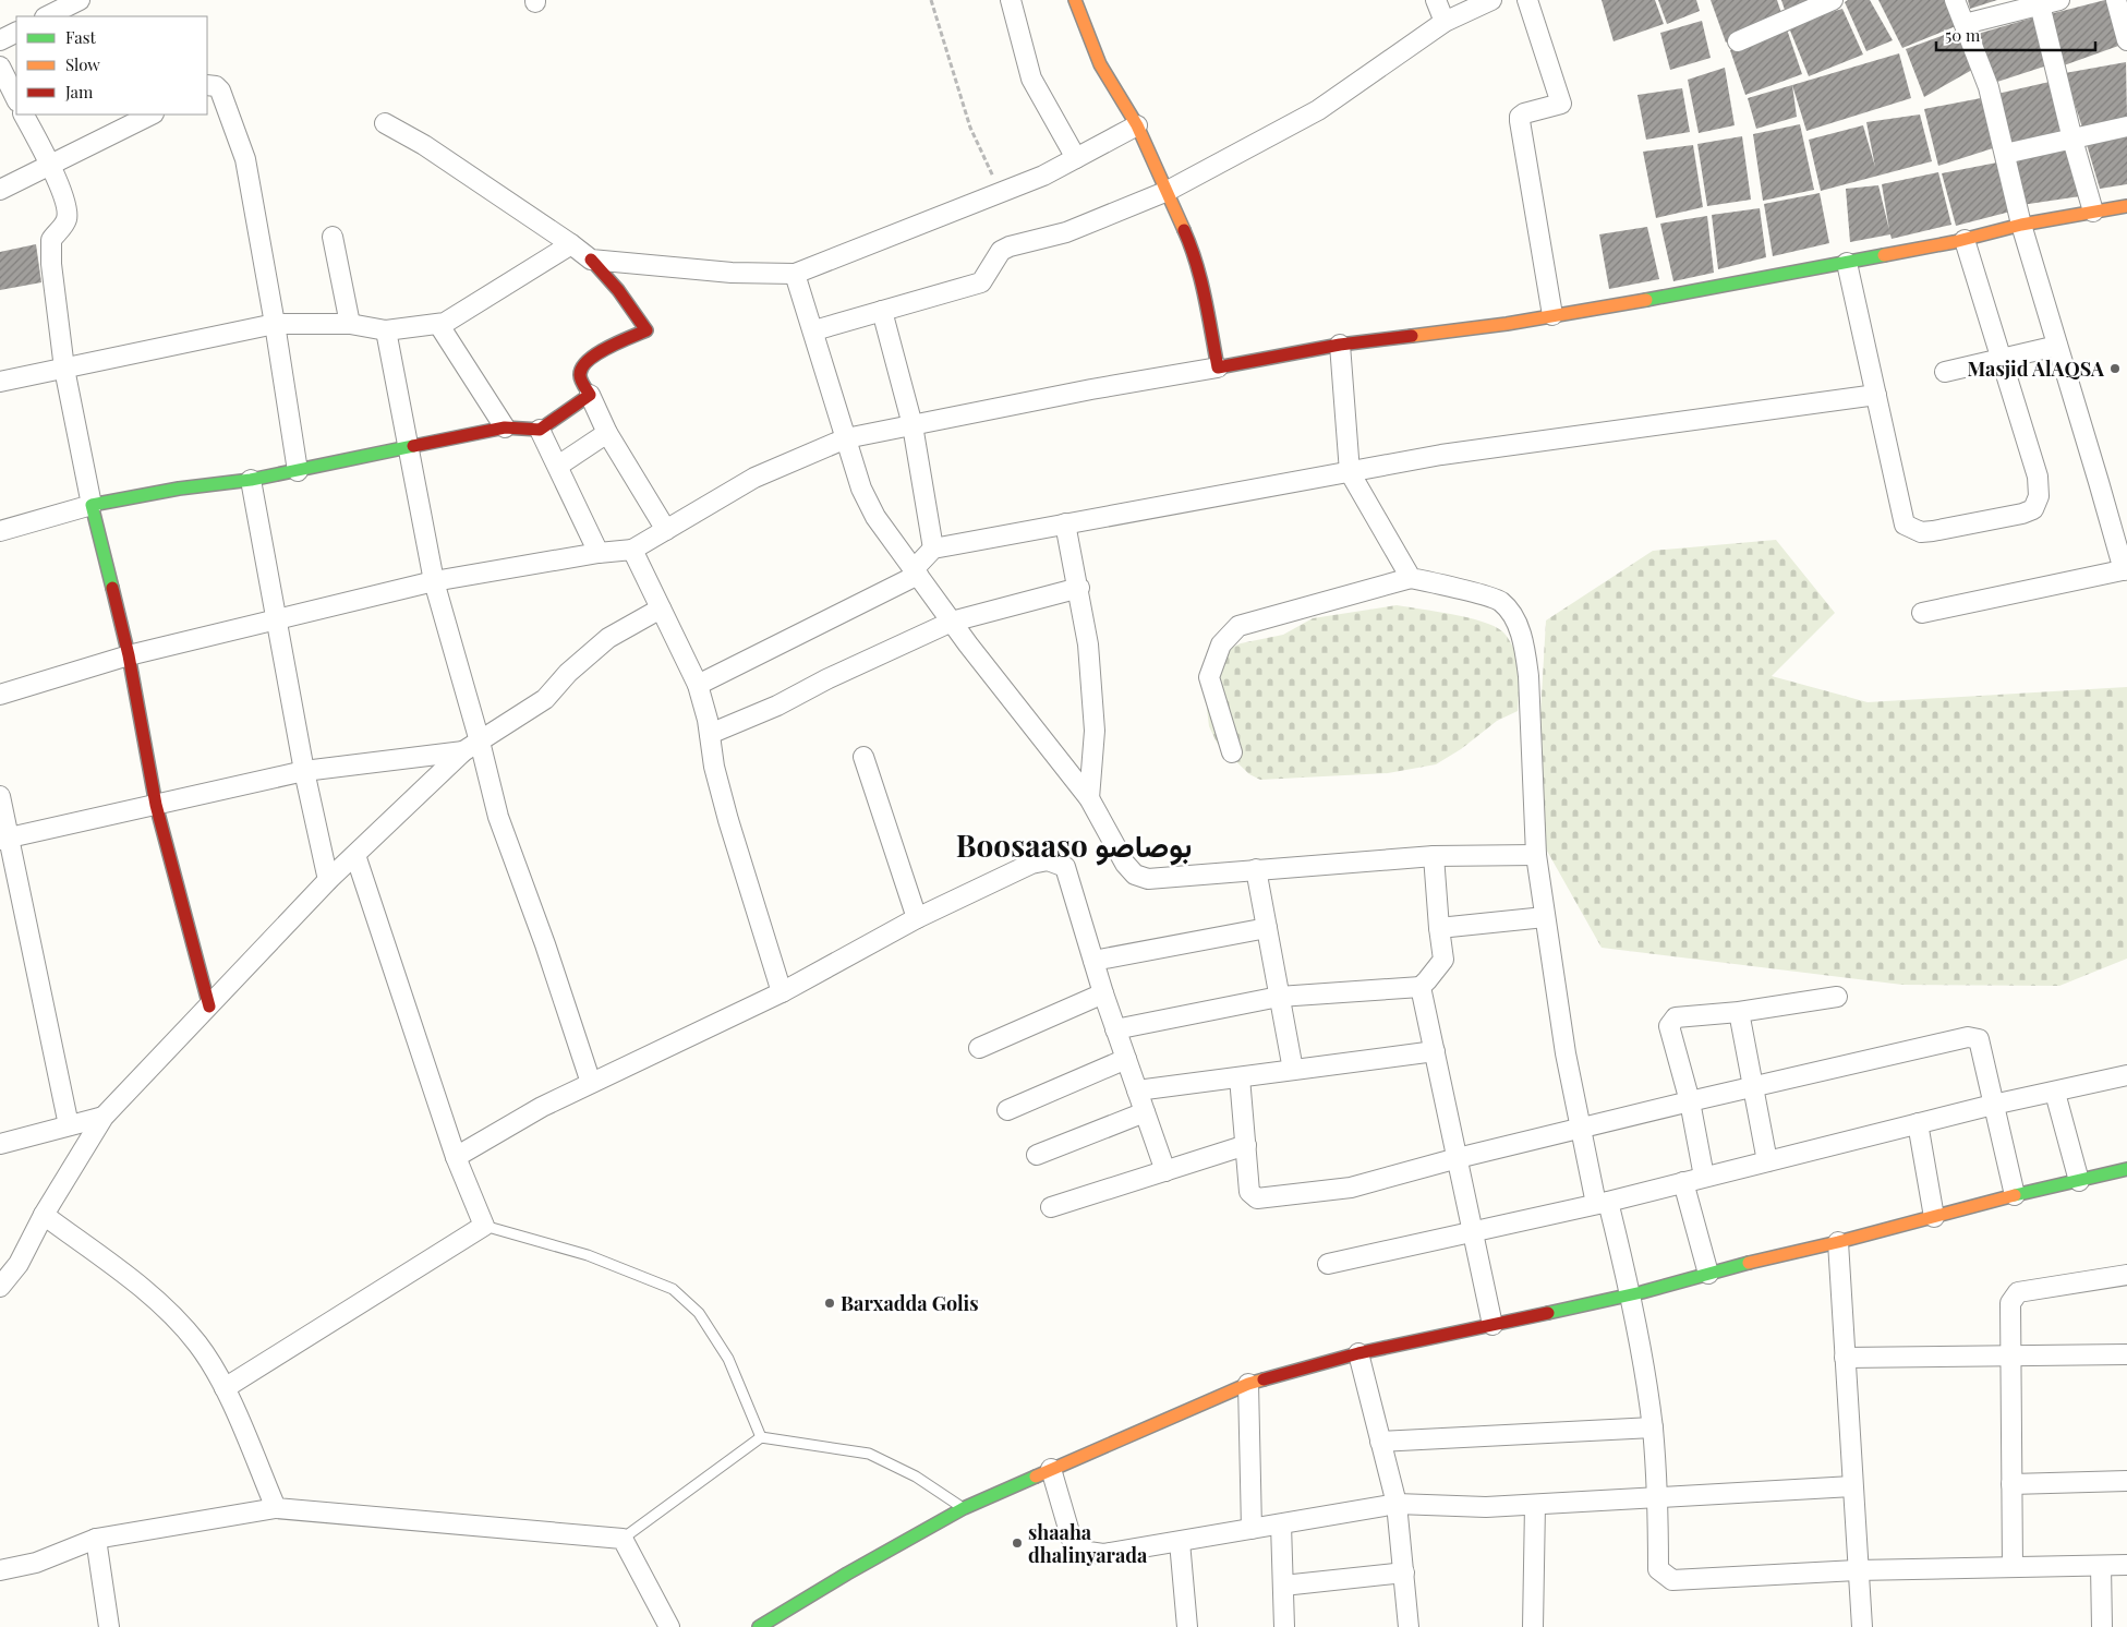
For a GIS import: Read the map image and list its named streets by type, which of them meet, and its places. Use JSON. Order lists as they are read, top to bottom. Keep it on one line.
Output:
{"districts":["Boosaaso بوصاصو"],"places":["Masjid AlAQSA","Barxadda Golis","shaaha dhalinyarada"],"legend":["Fast","Slow","Jam"],"scale_bar":"50 m"}
